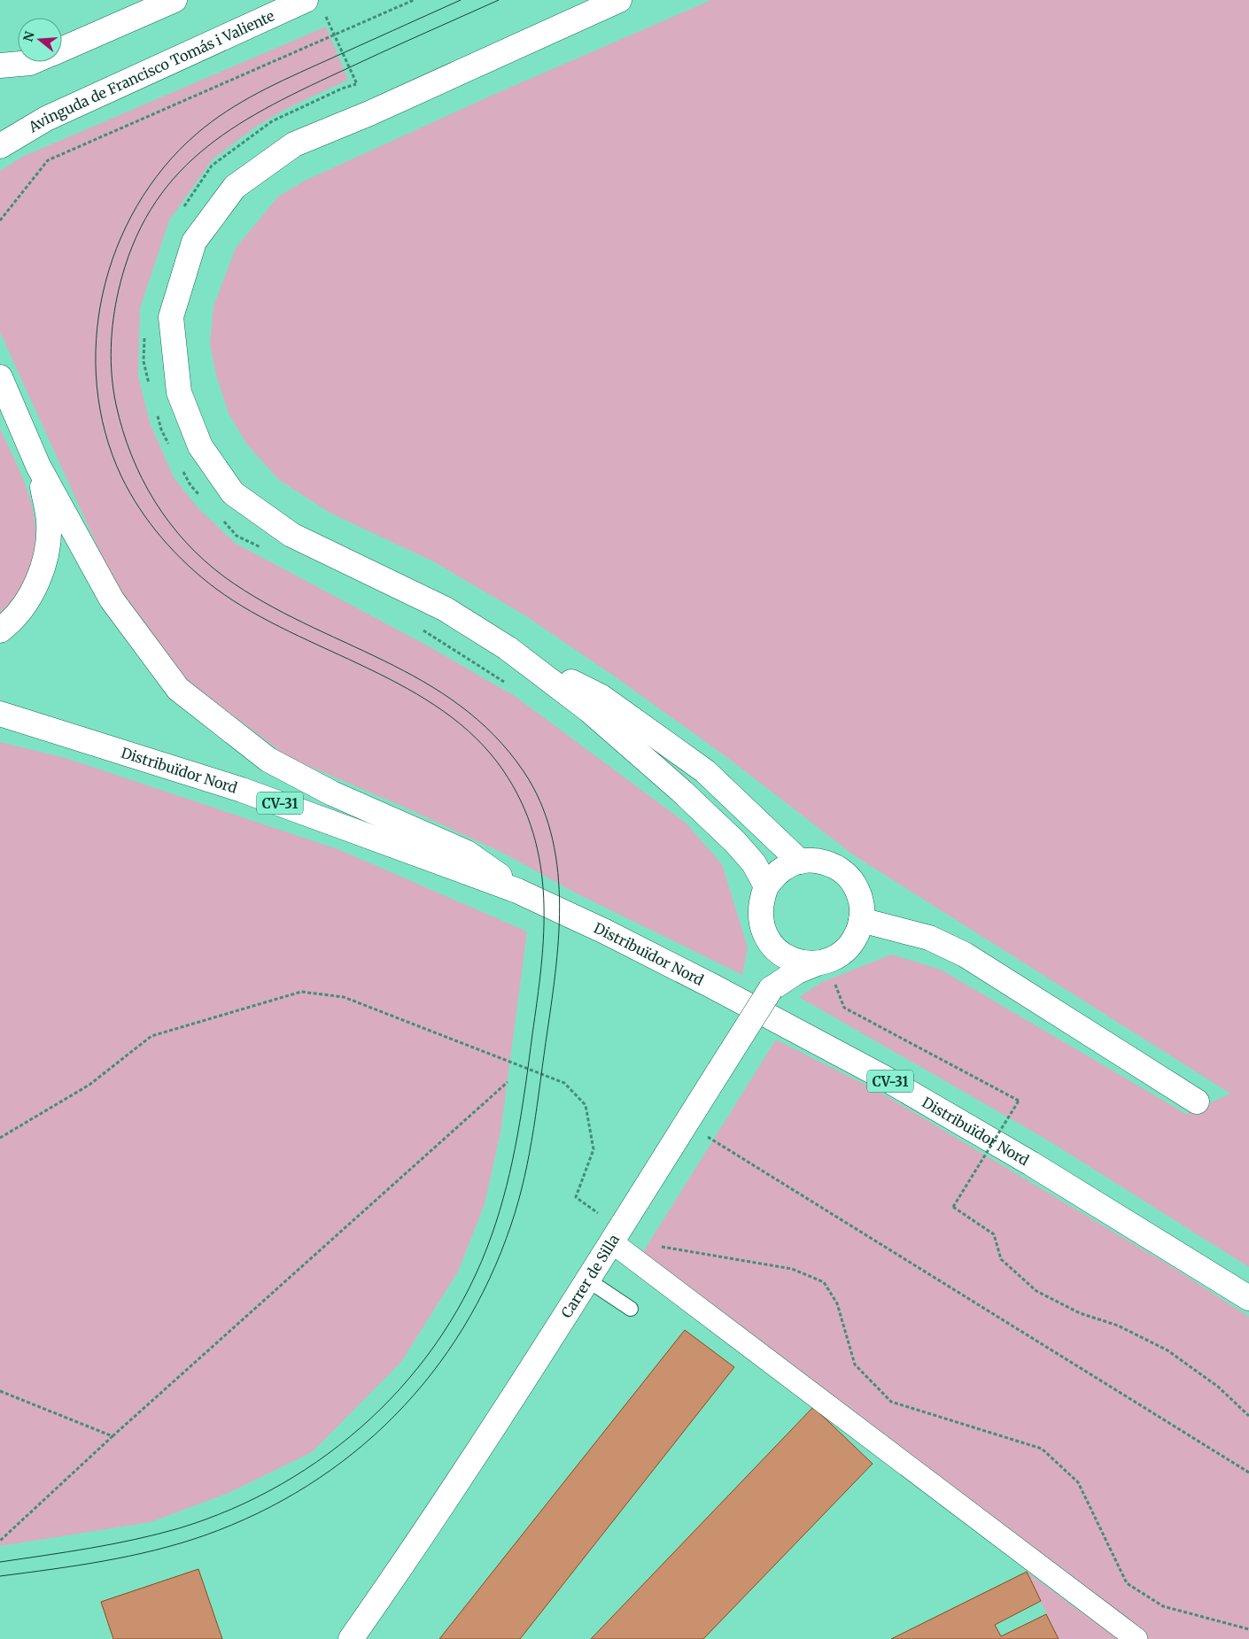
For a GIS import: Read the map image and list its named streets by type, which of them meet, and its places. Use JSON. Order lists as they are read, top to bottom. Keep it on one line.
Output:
{"streets":{"street":["Avinguda de Francisco Tomás i Valiente","Distribuïdor Nord","CV-31","Carrer de Silla"]},"north":"left"}
